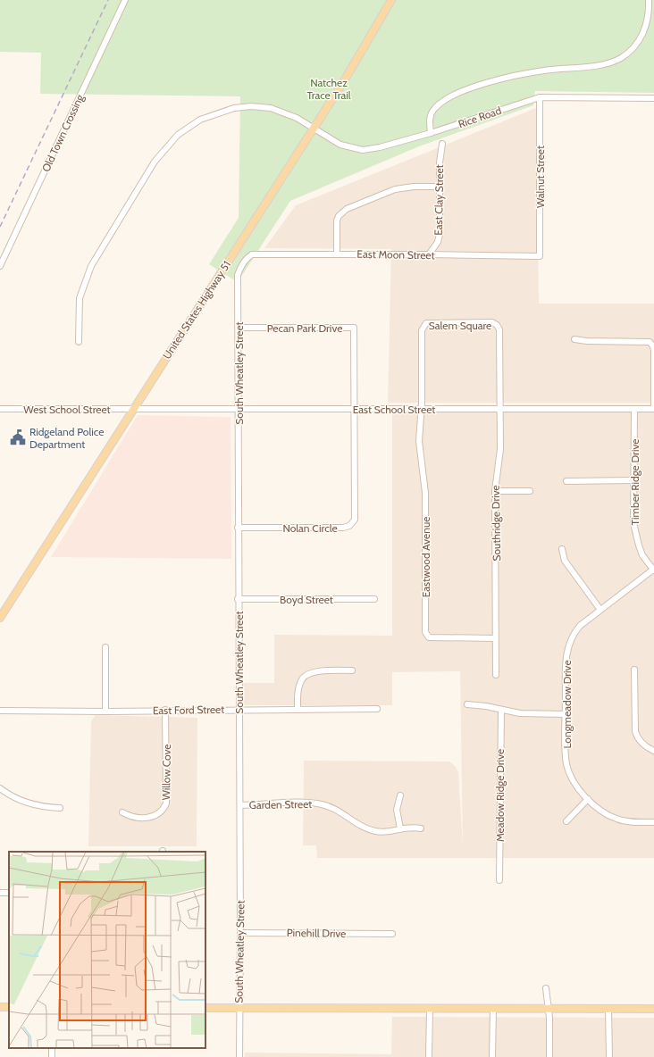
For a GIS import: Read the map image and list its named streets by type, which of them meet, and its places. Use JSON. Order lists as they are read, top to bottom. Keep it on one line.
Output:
{"streets":{"main road":["United States Highway 51"],"street":["Rice Road","Old Town Crossing","Walnut Street","East Clay Street","East Moon Street","Salem Square","Pecan Park Drive","South Wheatley Street","West School Street","East School Street","Timber Ridge Drive","Southridge Drive","Nolan Circle","Eastwood Avenue","Boyd Street","Longmeadow Drive","East Ford Street","Willow Cove","Meadow Ridge Drive","Garden Street","Pinehill Drive"]},"crossings":[["Rice Road","Walnut Street"],["Rice Road","United States Highway 51"],["Walnut Street","East Moon Street"],["East Clay Street","East Moon Street"],["East Moon Street","South Wheatley Street"],["United States Highway 51","West School Street"],["United States Highway 51","East School Street"],["Salem Square","East School Street"],["Salem Square","Southridge Drive"],["Salem Square","Eastwood Avenue"],["Pecan Park Drive","South Wheatley Street"],["Pecan Park Drive","East School Street"],["Pecan Park Drive","Nolan Circle"],["South Wheatley Street","East School Street"],["South Wheatley Street","Nolan Circle"],["South Wheatley Street","Boyd Street"],["South Wheatley Street","East Ford Street"],["South Wheatley Street","Garden Street"],["South Wheatley Street","Pinehill Drive"],["West School Street","East School Street"],["East School Street","Timber Ridge Drive"],["East School Street","Southridge Drive"],["East School Street","Nolan Circle"],["East School Street","Eastwood Avenue"],["Timber Ridge Drive","Longmeadow Drive"],["Southridge Drive","Eastwood Avenue"],["East Ford Street","Willow Cove"]],"parks":["Natchez Trace Trail"],"places":{"public building":["Ridgeland Police Department"]}}
